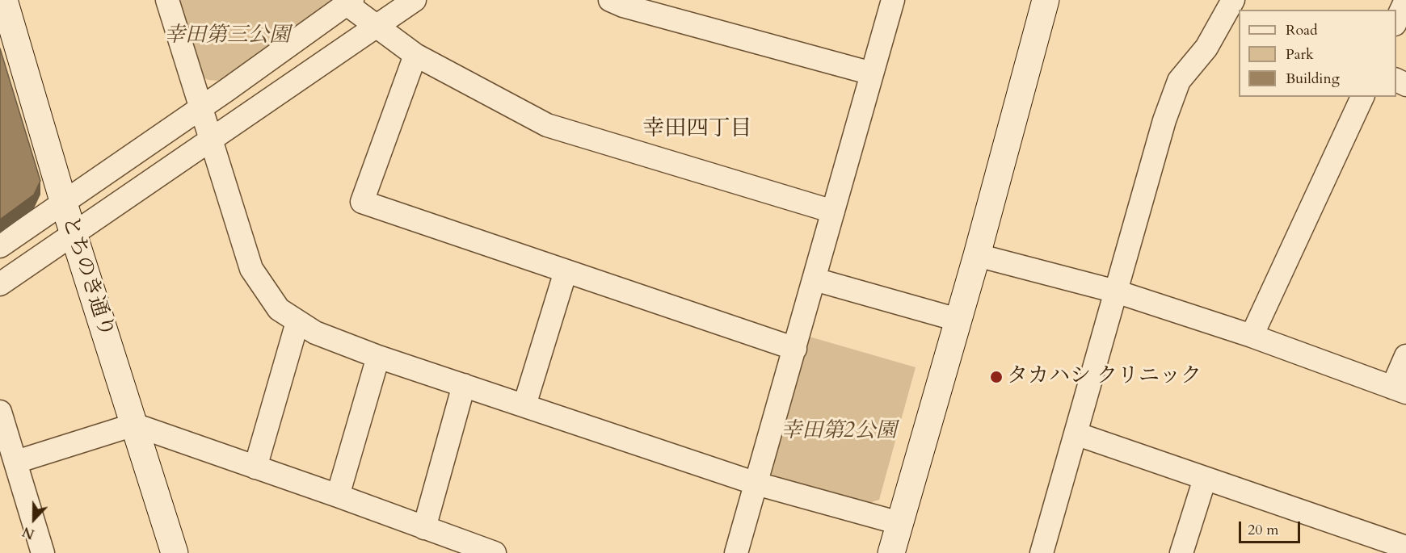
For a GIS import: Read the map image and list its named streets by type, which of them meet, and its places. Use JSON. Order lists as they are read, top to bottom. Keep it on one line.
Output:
{"streets":{"street":["とちのき通り"]},"districts":["幸田四丁目"],"parks":["幸田第三公園","幸田第2公園"],"places":["タカハシ クリニック"],"legend":["Road","Park","Building"],"scale_bar":"20 m","north":"bottom"}
